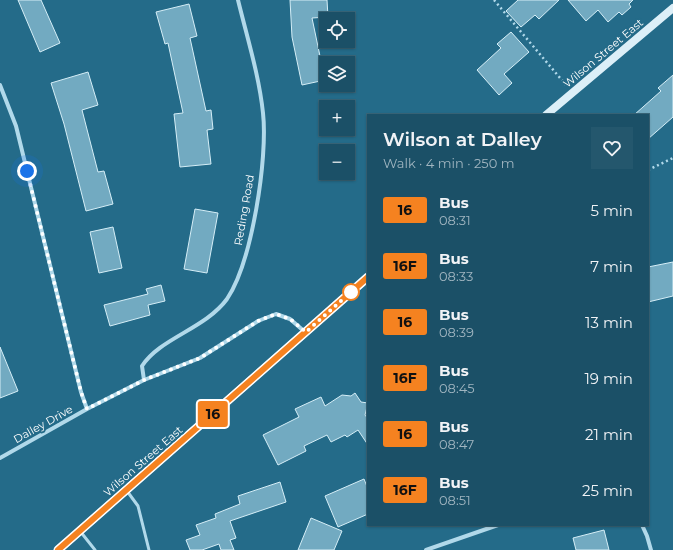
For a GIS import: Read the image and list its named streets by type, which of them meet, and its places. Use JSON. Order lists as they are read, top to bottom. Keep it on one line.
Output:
{"streets":{"main road":["Wilson Street East"],"street":["Reding Road","Dalley Drive"]},"crossings":[["Wilson Street East","Dalley Drive"],["Reding Road","Dalley Drive"]],"lines":["bus line 16"],"page":{"on_map":"16","map_buttons":["+","−"],"heading":["Wilson at Dalley","Walk · 4 min · 250 m"],"list":[{"mark":"16","name":"Bus","note":"08:31","value":"5 min"},{"mark":"16F","name":"Bus","note":"08:33","value":"7 min"},{"mark":"16","name":"Bus","note":"08:39","value":"13 min"},{"mark":"16F","name":"Bus","note":"08:45","value":"19 min"},{"mark":"16","name":"Bus","note":"08:47","value":"21 min"},{"mark":"16F","name":"Bus","note":"08:51","value":"25 min"}]}}
